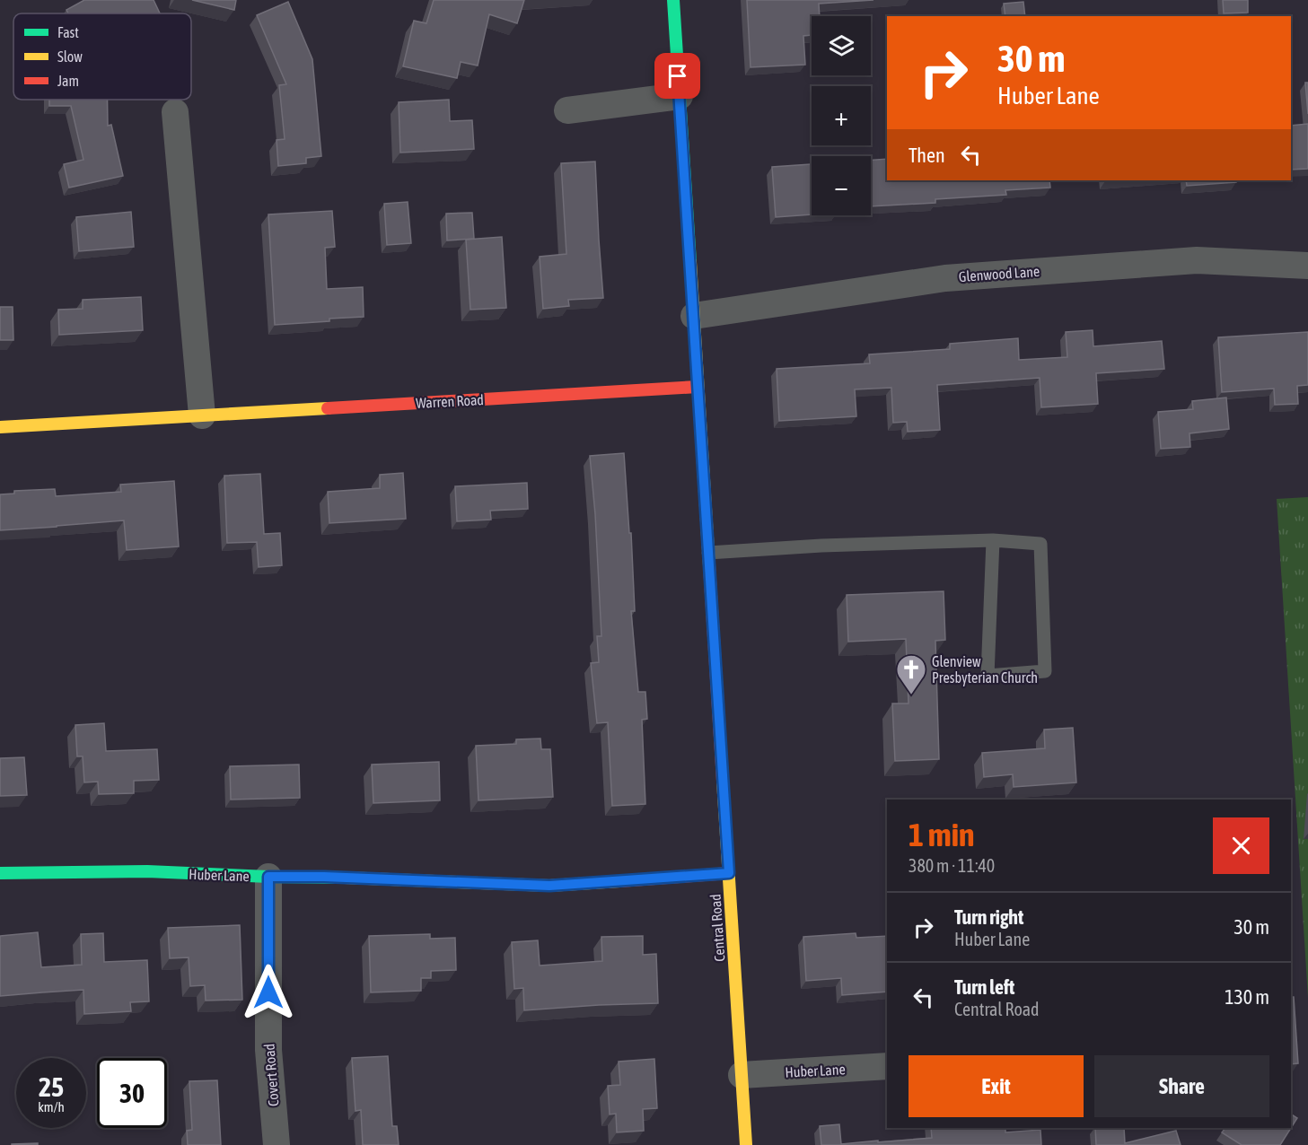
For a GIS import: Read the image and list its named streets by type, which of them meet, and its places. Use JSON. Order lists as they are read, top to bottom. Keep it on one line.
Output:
{"streets":{"street":["Glenwood Lane","Warren Road","Huber Lane","Central Road","Covert Road"]},"crossings":[["Glenwood Lane","Central Road"],["Warren Road","Central Road"],["Huber Lane","Central Road"],["Huber Lane","Covert Road"]],"places":{"church":["Glenview Presbyterian Church"]},"legend":["Fast","Slow","Jam"],"page":{"map_buttons":["+","−"],"turn":["30 m","Huber Lane"],"then":"Then","heading":["1 min","380 m · 11:40"],"list":[{"name":"Turn right","note":"Huber Lane","value":"30 m"},{"name":"Turn left","note":"Central Road","value":"130 m"}],"buttons":["Exit","Share"],"speed":"25 km/h","limit":"30"}}
